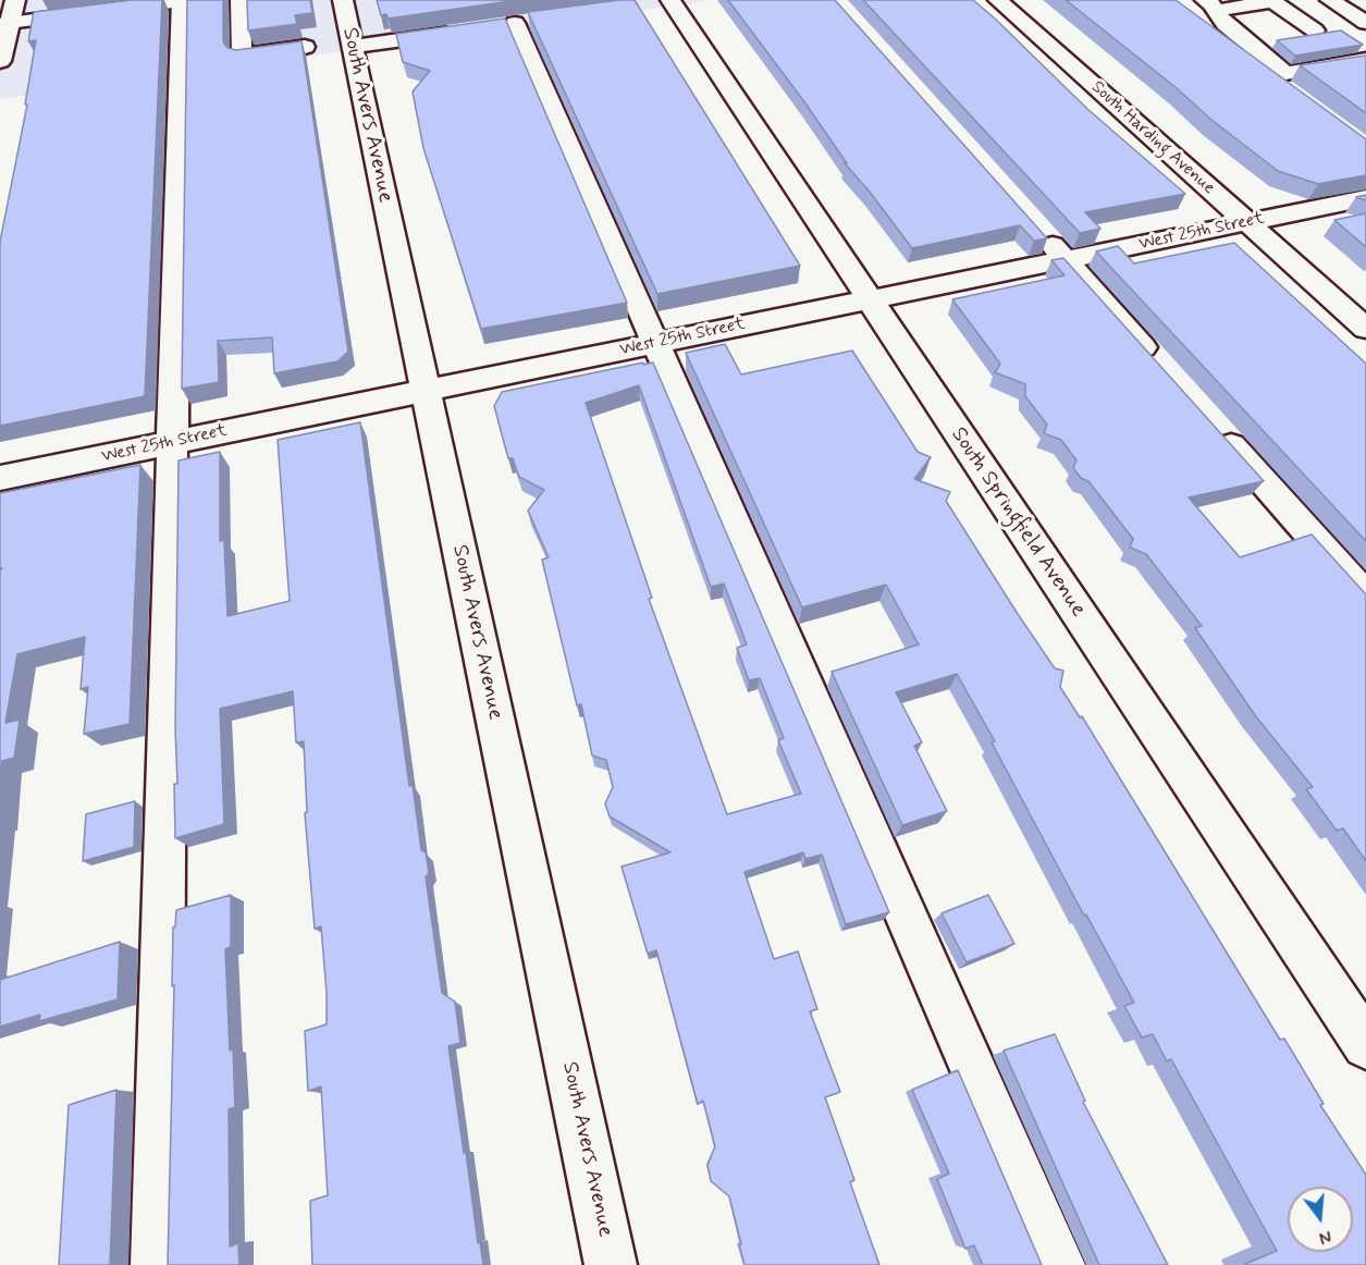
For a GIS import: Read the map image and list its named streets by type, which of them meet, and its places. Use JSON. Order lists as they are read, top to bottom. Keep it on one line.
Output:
{"streets":{"street":["South Avers Avenue","South Harding Avenue","West 25th Street","South Springfield Avenue"]},"crossings":[["South Avers Avenue","West 25th Street"],["South Harding Avenue","West 25th Street"],["West 25th Street","South Springfield Avenue"]],"north":"bottom"}
